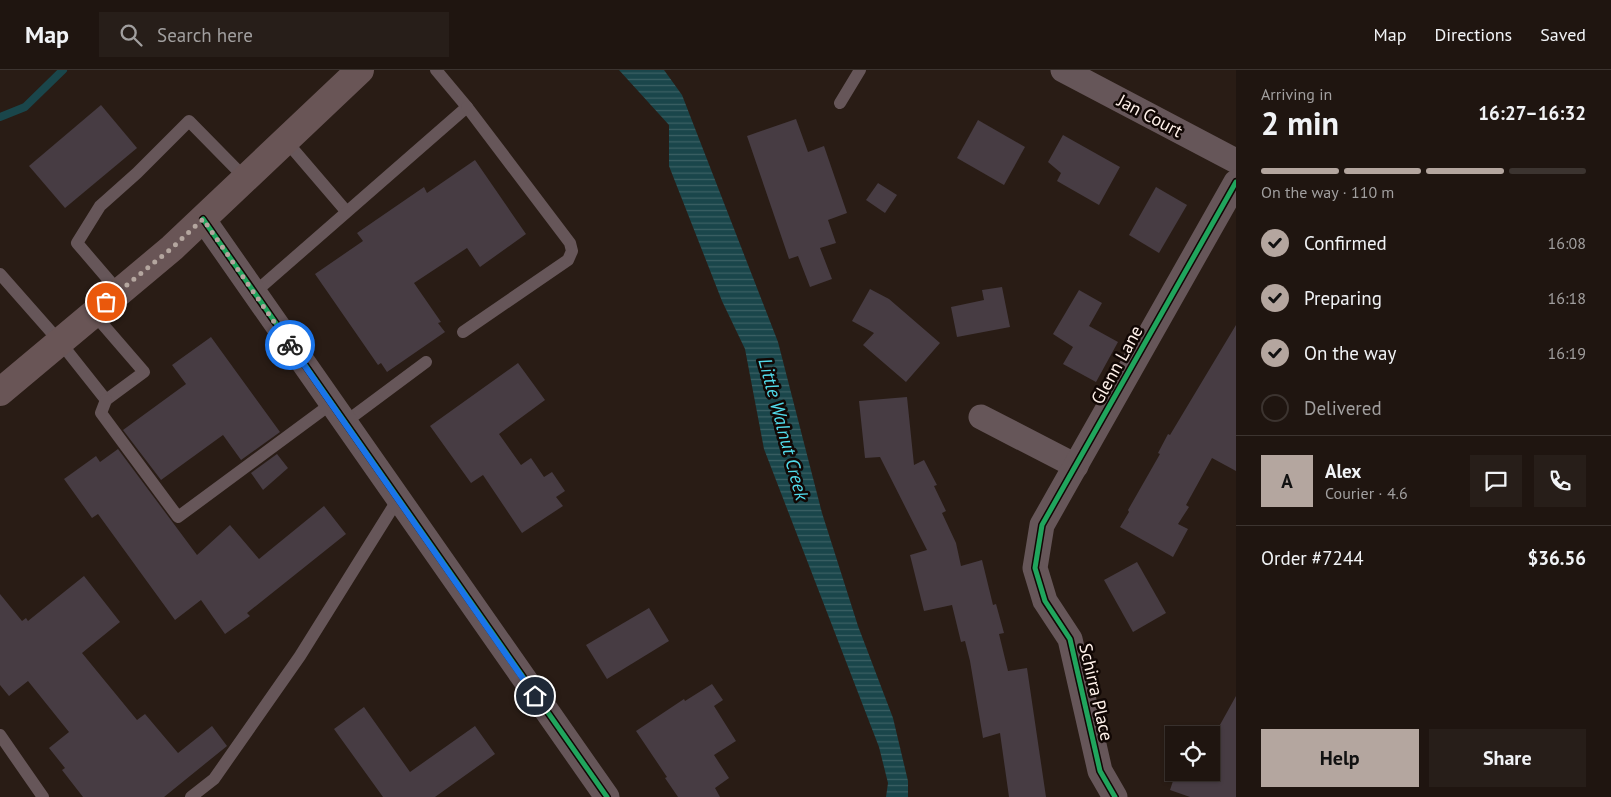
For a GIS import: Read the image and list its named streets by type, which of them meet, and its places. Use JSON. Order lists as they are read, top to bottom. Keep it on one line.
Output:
{"streets":{"street":["Jan Court","Glenn Lane","Schirra Place"]},"crossings":[["Glenn Lane","Schirra Place"]],"water":["Little Walnut Creek"],"page":{"header":"Map","search":"Search here","nav":["Map","Directions","Saved"],"heading":["2 min","Arriving in","16:27–16:32"],"panel":["Alex","Courier · 4.6","Order #7244","$36.56"],"bar":"On the way · 110 m","list":[["Confirmed","16:08"],["Preparing","16:18"],["On the way","16:19"],"Delivered"],"round":"A","buttons":["Help","Share"]}}
